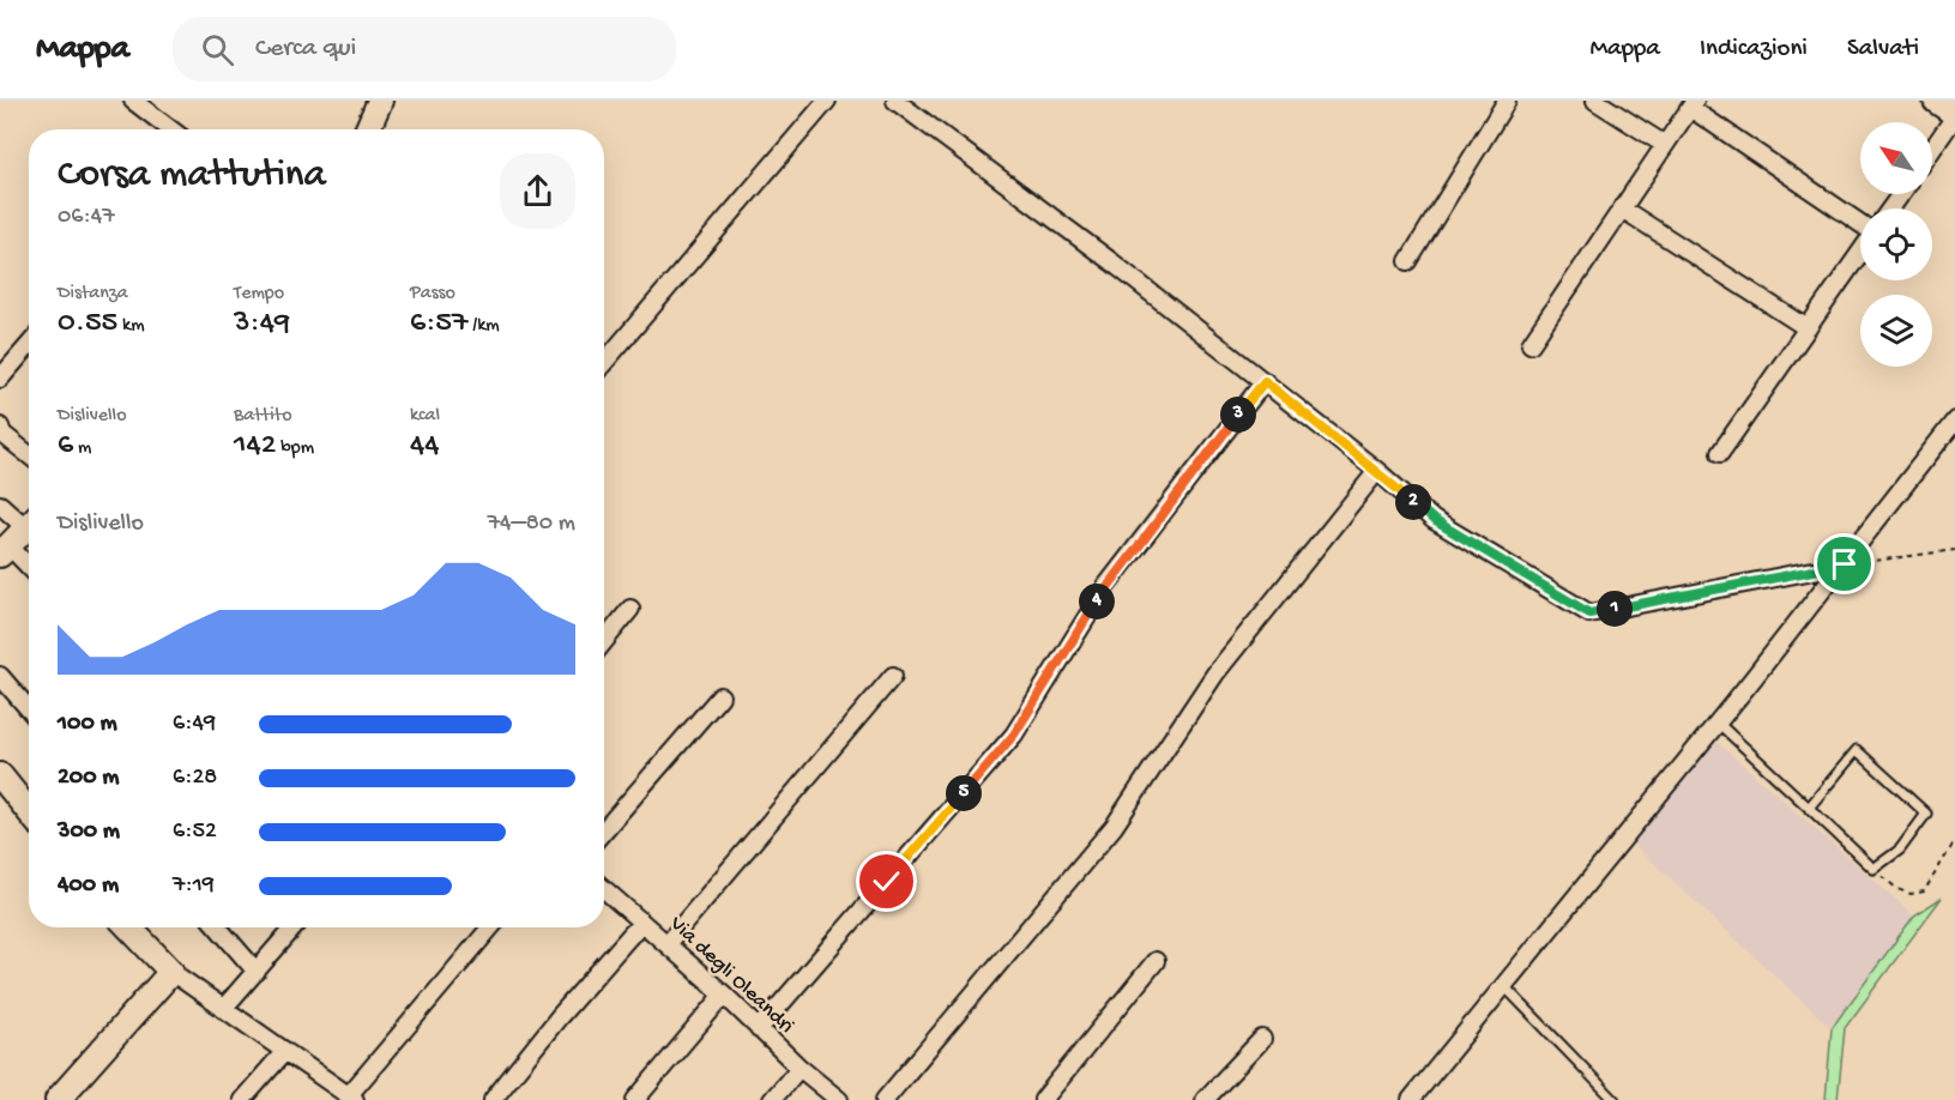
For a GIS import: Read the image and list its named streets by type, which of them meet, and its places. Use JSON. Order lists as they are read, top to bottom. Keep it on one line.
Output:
{"streets":{"street":["Via degli Oleandri"]},"north":"top left","page":{"header":"Mappa","search":"Cerca qui","nav":["Mappa","Indicazioni","Salvati"],"heading":["Corsa mattutina","06:47"],"stats":[["Distanza","0.55 km"],["Tempo","3:49"],["Passo","6:57 /km"],["Dislivello","6 m"],["Battito","142 bpm"],["kcal","44"]],"pins":["3","2","4","1","5"],"chart":["Dislivello","74–80 m"],"list":[{"name":"100 m","note":"6:49"},{"name":"200 m","note":"6:28"},{"name":"300 m","note":"6:52"},{"name":"400 m","note":"7:19"}]}}
